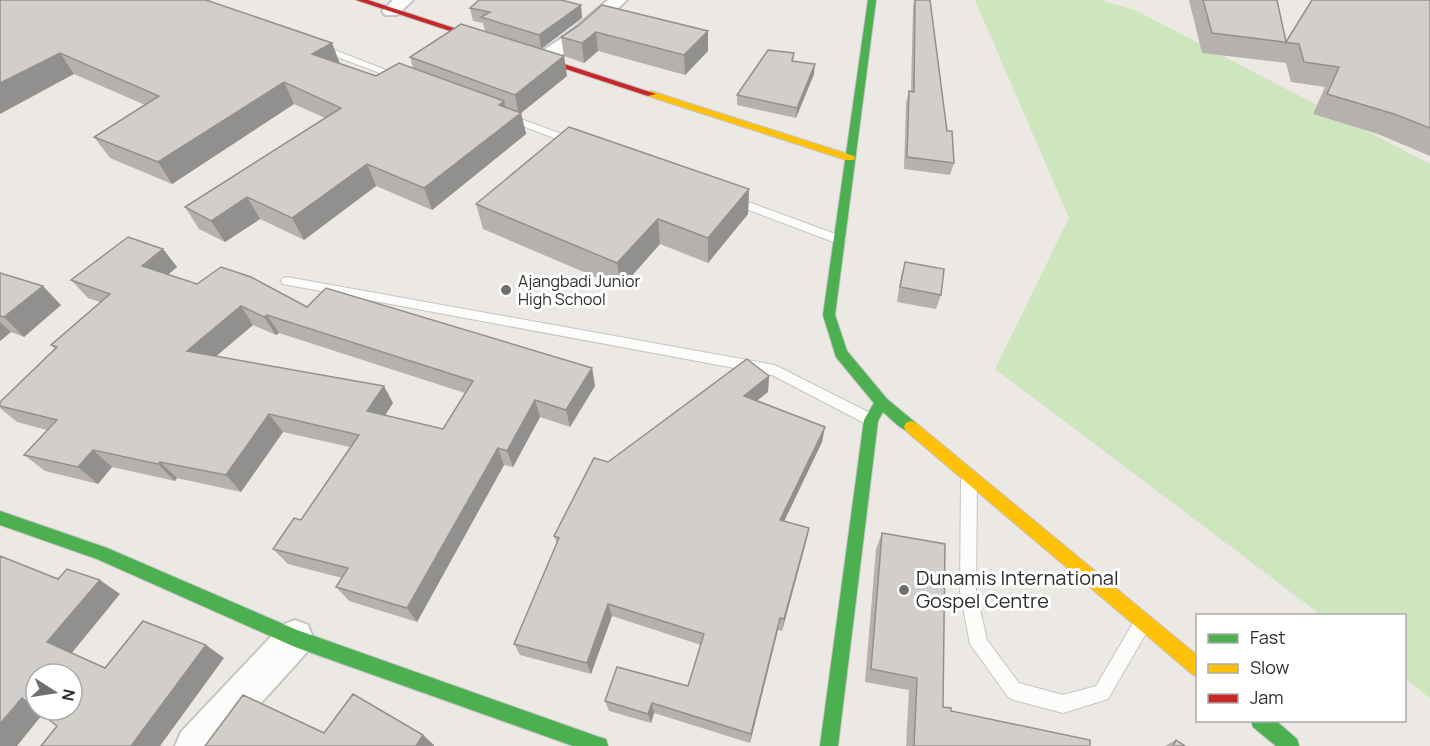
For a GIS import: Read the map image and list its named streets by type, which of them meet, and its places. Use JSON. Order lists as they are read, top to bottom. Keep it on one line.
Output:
{"places":["Ajangbadi Junior High School","Dunamis International Gospel Centre"],"legend":["Fast","Slow","Jam"],"north":"right"}
